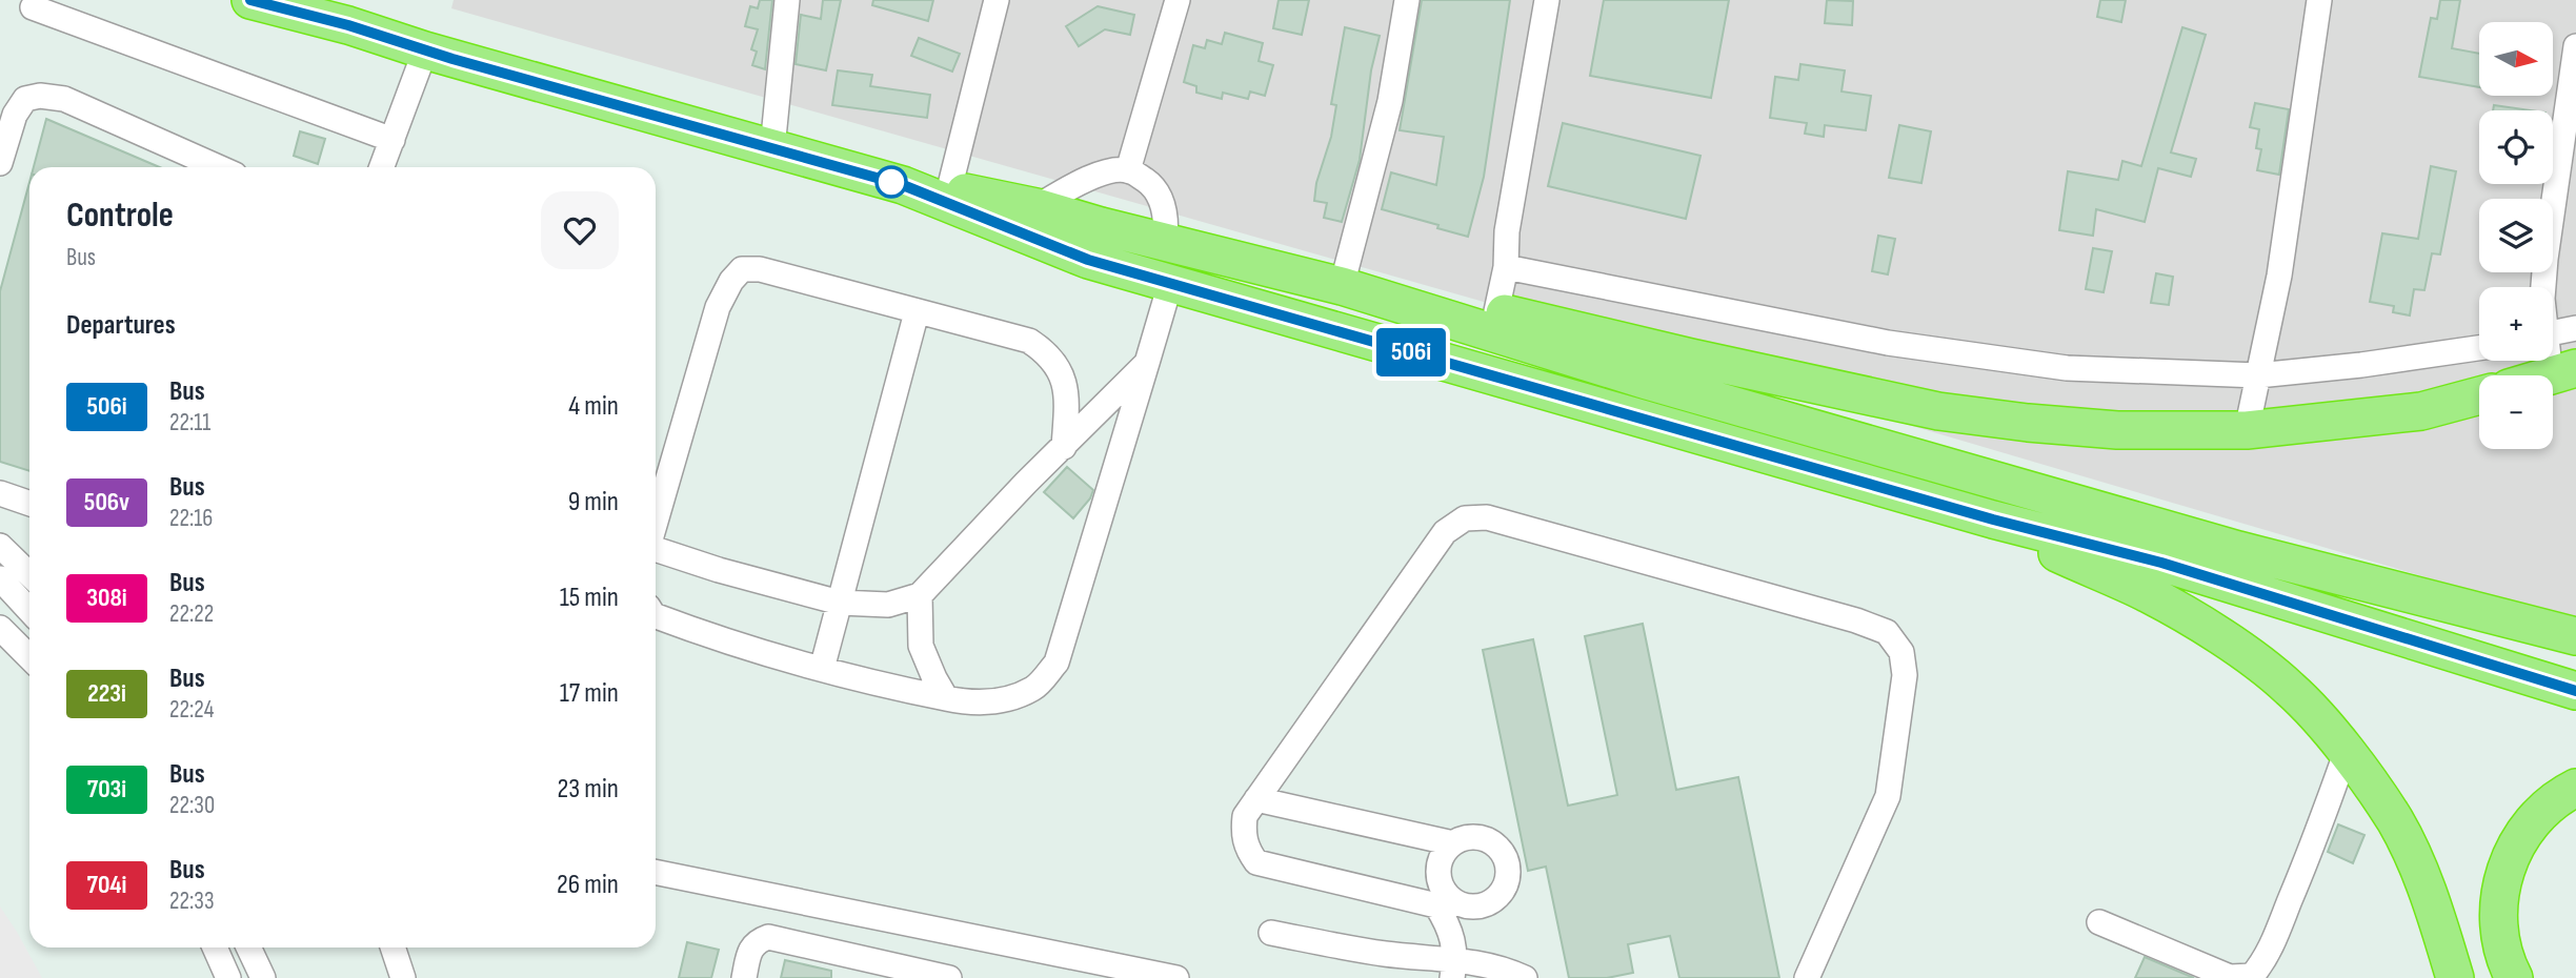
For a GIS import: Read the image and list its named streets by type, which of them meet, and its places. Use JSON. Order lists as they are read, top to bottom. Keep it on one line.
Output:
{"lines":["bus line 506i"],"north":"right","page":{"on_map":"506i","map_buttons":["+","−"],"heading":[["Controle","Bus"],"Departures"],"list":[{"mark":"506i","name":"Bus","note":"22:11","value":"4 min"},{"mark":"506v","name":"Bus","note":"22:16","value":"9 min"},{"mark":"308i","name":"Bus","note":"22:22","value":"15 min"},{"mark":"223i","name":"Bus","note":"22:24","value":"17 min"},{"mark":"703i","name":"Bus","note":"22:30","value":"23 min"},{"mark":"704i","name":"Bus","note":"22:33","value":"26 min"}]}}
